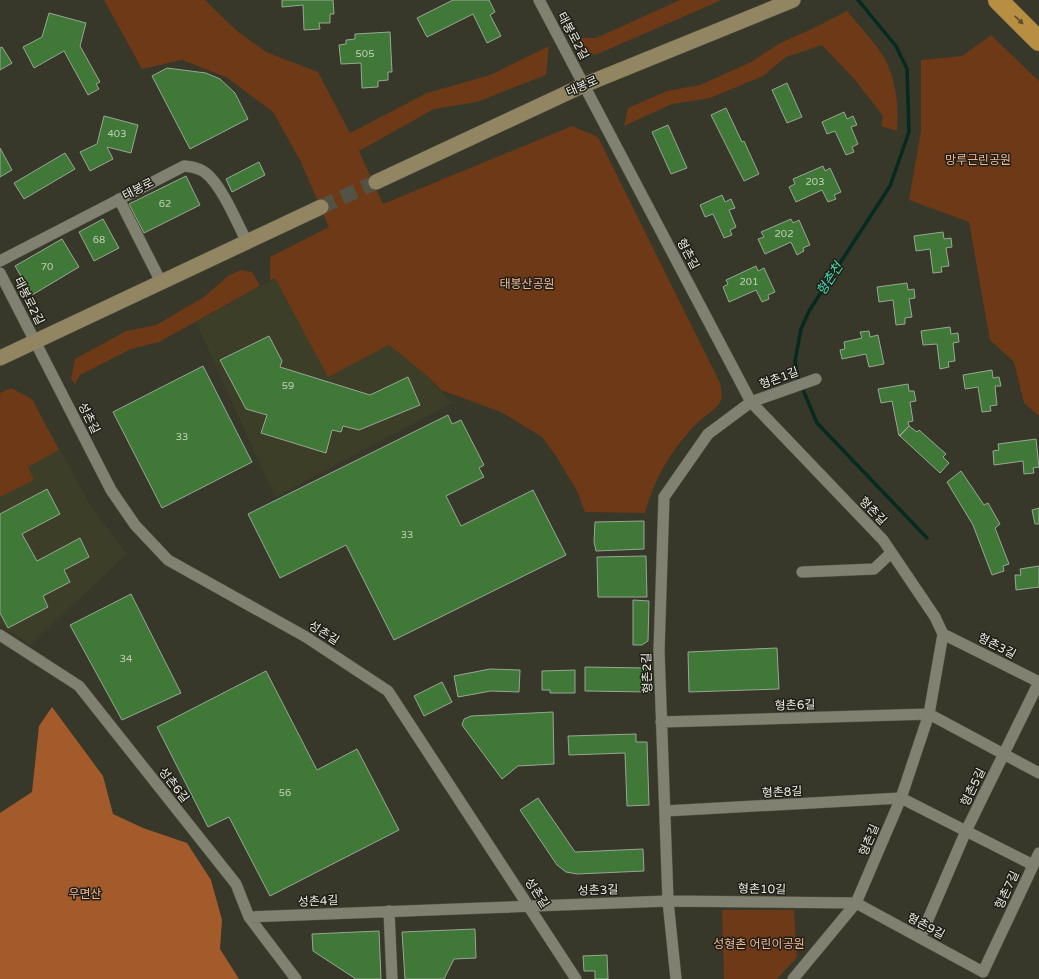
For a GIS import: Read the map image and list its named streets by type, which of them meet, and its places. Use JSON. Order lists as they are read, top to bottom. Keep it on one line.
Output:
{"streets":{"street":["태봉로2길","태봉로","형촌길","형촌1길","성촌길","형촌3길","형촌2길","형촌6길","성촌6길","형촌5길","형촌8길","형촌10길","성촌3길","형촌7길","성촌4길","형촌9길"]},"crossings":[["태봉로2길","태봉로"],["태봉로2길","형촌길"],["태봉로2길","성촌길"],["태봉로","형촌길"],["형촌길","형촌1길"],["형촌길","형촌3길"],["형촌길","형촌2길"],["형촌길","형촌6길"],["형촌길","형촌8길"],["형촌길","형촌10길"],["형촌길","형촌7길"],["형촌길","형촌9길"],["형촌1길","형촌2길"],["성촌길","성촌3길"],["성촌길","성촌4길"],["형촌3길","형촌5길"],["형촌2길","형촌6길"],["형촌2길","형촌8길"],["형촌2길","형촌10길"],["형촌2길","성촌3길"],["성촌6길","성촌4길"],["형촌5길","형촌7길"],["형촌8길","형촌7길"],["형촌10길","성촌3길"],["형촌10길","형촌9길"],["성촌3길","성촌4길"],["형촌7길","형촌9길"]],"water":["형촌천"],"parks":["망루근린공원","태봉산공원","우면산","성형촌 어린이공원"],"house_numbers":["505","403","203","62","202","68","70","201","59","33","33","34","56"]}
